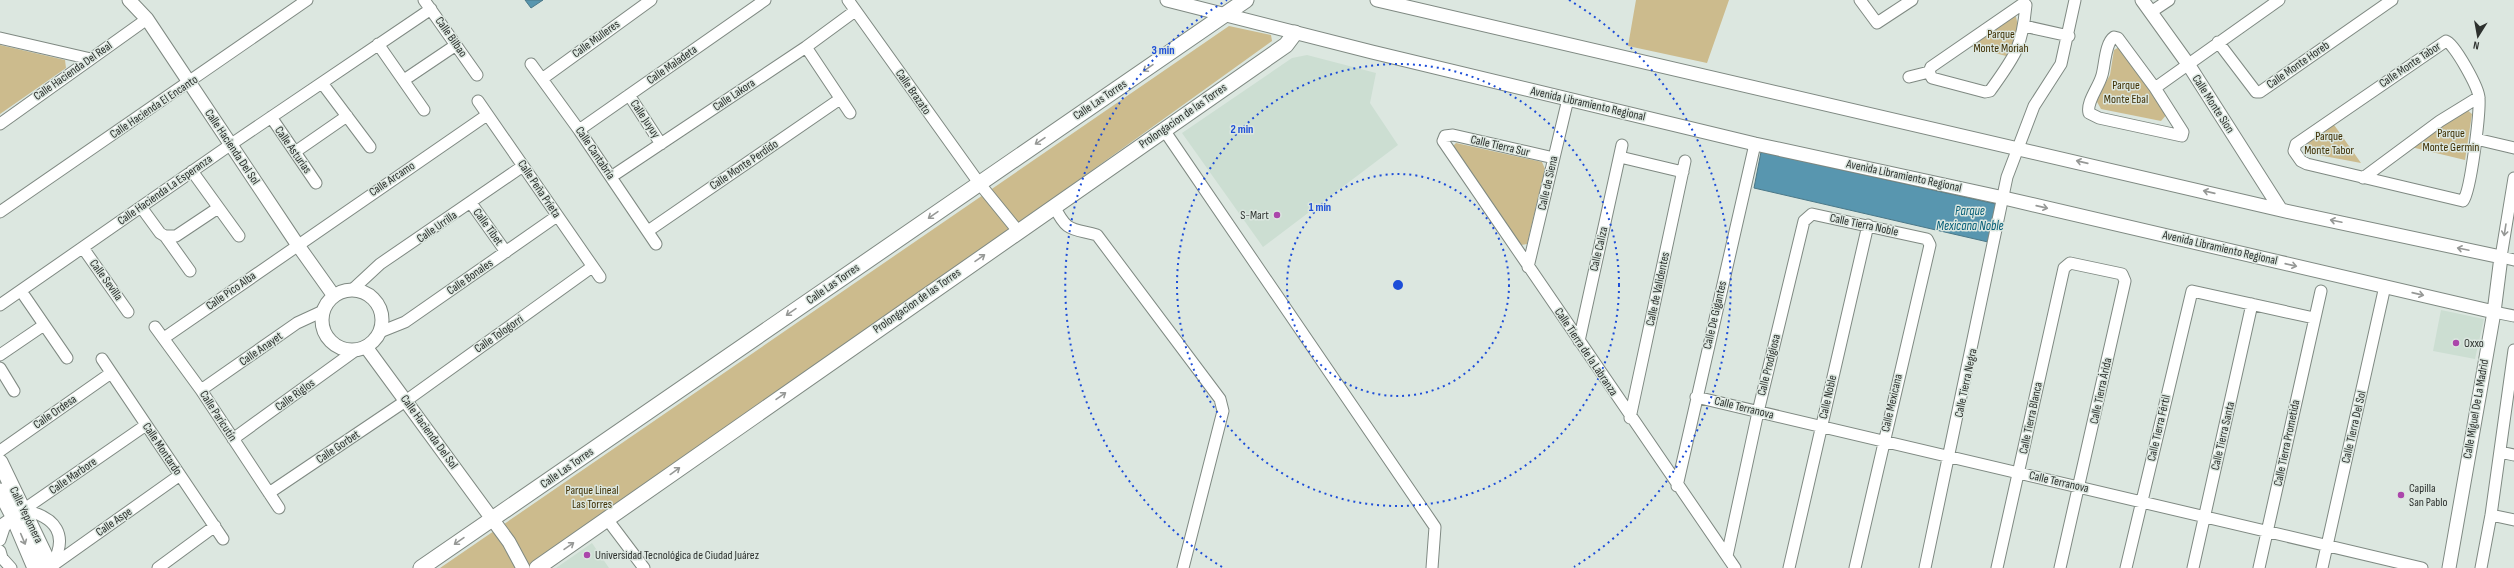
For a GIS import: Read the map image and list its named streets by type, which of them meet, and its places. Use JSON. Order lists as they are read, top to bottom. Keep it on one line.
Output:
{"streets":{"main road":["Calle Las Torres","Prolongacion de las Torres","Calle Yepómera"],"street":["Calle Bilbao","Calle Mulleres","Calle Maladeta","Calle Monte Horeb","Calle Monte Tabor","Calle Hacienda Del Real","Calle Brazato","Calle Lakora","Avenida Libramiento Regional","Calle Monte Sion","Calle Hacienda El Encanto","Calle Juyuy","Calle Tierra Sur","Calle Hacienda Del Sol","Calle Asturias","Calle Cantabria","Calle Monte Perdido","Calle Arcamo","Calle de Siena","Calle Peña Prieta","Calle Hacienda La Esperanza","Calle Tierra Noble","Calle Urrilla","Calle Tíbet","Calle Caliza","Calle Bonales","Calle Sevilla","Calle de Validentes","Calle Pico Alba","Calle De Gigantes","Calle Tologorri","Calle Anayet","Calle Tierra de la Labranza","Calle Prodigiosa","Calle Tierra Negra","Calle Tierra Árida","Calle Riglos","Calle Noble","Calle Mexicana","Calle Terranova","Calle Miguel De La Madrid","Calle Ordesa","Calle Paricutín","Calle Tierra Blanca","Calle Tierra Del Sol","Calle Tierra Fértil","Calle Tierra Santa","Calle Tierra Prometida","Calle Gorbet","Calle Montardo","Calle Marbore","Calle Aspe"]},"crossings":[["Calle Bilbao","Calle Hacienda La Esperanza"],["Calle Mulleres","Calle Cantabria"],["Calle Maladeta","Calle Juyuy"],["Calle Maladeta","Calle Cantabria"],["Calle Hacienda Del Real","Calle Hacienda Del Sol"],["Calle Brazato","Calle Lakora"],["Calle Brazato","Calle Las Torres"],["Calle Brazato","Prolongacion de las Torres"],["Calle Lakora","Calle Juyuy"],["Calle Lakora","Calle Cantabria"],["Calle Las Torres","Avenida Libramiento Regional"],["Calle Las Torres","Calle Hacienda Del Sol"],["Avenida Libramiento Regional","Prolongacion de las Torres"],["Avenida Libramiento Regional","Calle de Siena"],["Avenida Libramiento Regional","Calle De Gigantes"],["Avenida Libramiento Regional","Calle Tierra Negra"],["Avenida Libramiento Regional","Calle Miguel De La Madrid"],["Avenida Libramiento Regional","Calle Tierra Del Sol"],["Calle Hacienda El Encanto","Calle Hacienda Del Sol"],["Calle Tierra Sur","Calle de Siena"],["Calle Tierra Sur","Calle Tierra de la Labranza"],["Calle Hacienda Del Sol","Calle Arcamo"],["Calle Hacienda Del Sol","Calle Hacienda La Esperanza"],["Calle Hacienda Del Sol","Calle Urrilla"],["Calle Hacienda Del Sol","Calle Bonales"],["Calle Hacienda Del Sol","Calle Pico Alba"],["Calle Hacienda Del Sol","Calle Tologorri"],["Calle Hacienda Del Sol","Calle Anayet"],["Calle Hacienda Del Sol","Calle Riglos"],["Calle Hacienda Del Sol","Calle Gorbet"],["Calle Asturias","Calle Hacienda La Esperanza"],["Calle Cantabria","Calle Monte Perdido"],["Calle Arcamo","Calle Peña Prieta"],["Calle Arcamo","Calle Pico Alba"],["Calle de Siena","Calle Tierra de la Labranza"],["Calle Peña Prieta","Calle Urrilla"],["Calle Peña Prieta","Calle Bonales"],["Calle Peña Prieta","Calle Tologorri"],["Calle Hacienda La Esperanza","Calle Sevilla"],["Calle Tierra Noble","Calle Prodigiosa"],["Calle Tierra Noble","Calle Noble"],["Calle Tierra Noble","Calle Mexicana"],["Calle Urrilla","Calle Tíbet"],["Calle Urrilla","Calle Bonales"],["Calle Urrilla","Calle Anayet"],["Calle Urrilla","Calle Riglos"],["Calle Tíbet","Calle Bonales"],["Calle Caliza","Calle de Validentes"],["Calle Caliza","Calle Tierra de la Labranza"],["Calle Bonales","Calle Anayet"],["Calle Bonales","Calle Riglos"],["Calle de Validentes","Calle Tierra de la Labranza"],["Calle Pico Alba","Calle Paricutín"],["Calle De Gigantes","Calle Tierra de la Labranza"],["Calle De Gigantes","Calle Terranova"],["Calle Tologorri","Calle Gorbet"],["Calle Anayet","Calle Riglos"],["Calle Anayet","Calle Paricutín"],["Calle Tierra de la Labranza","Calle Prodigiosa"],["Calle Prodigiosa","Calle Terranova"],["Calle Tierra Negra","Calle Terranova"],["Calle Tierra Árida","Calle Terranova"],["Calle Tierra Árida","Calle Tierra Blanca"],["Calle Riglos","Calle Paricutín"],["Calle Noble","Calle Terranova"],["Calle Mexicana","Calle Terranova"],["Calle Terranova","Calle Tierra Blanca"],["Calle Terranova","Calle Tierra Del Sol"],["Calle Terranova","Calle Tierra Fértil"],["Calle Terranova","Calle Tierra Santa"],["Calle Terranova","Calle Tierra Prometida"],["Calle Ordesa","Calle Montardo"],["Calle Paricutín","Calle Gorbet"],["Calle Tierra Fértil","Calle Tierra Santa"],["Calle Montardo","Calle Marbore"],["Calle Montardo","Calle Aspe"],["Calle Marbore","Calle Yepómera"],["Calle Yepómera","Calle Aspe"]],"one_way":["Calle Las Torres","Prolongacion de las Torres"],"water":["Parque Mexicana Noble"],"parks":["Parque Monte Moriah","Parque Monte Ebal","Parque Monte Germin","Parque Monte Tabor","Parque Lineal Las Torres"],"places":["S-Mart","Oxxo","Capilla San Pablo","Universidad Tecnológica de Ciudad Juárez"],"north":"bottom","rings":["3 min","2 min","1 min"]}
